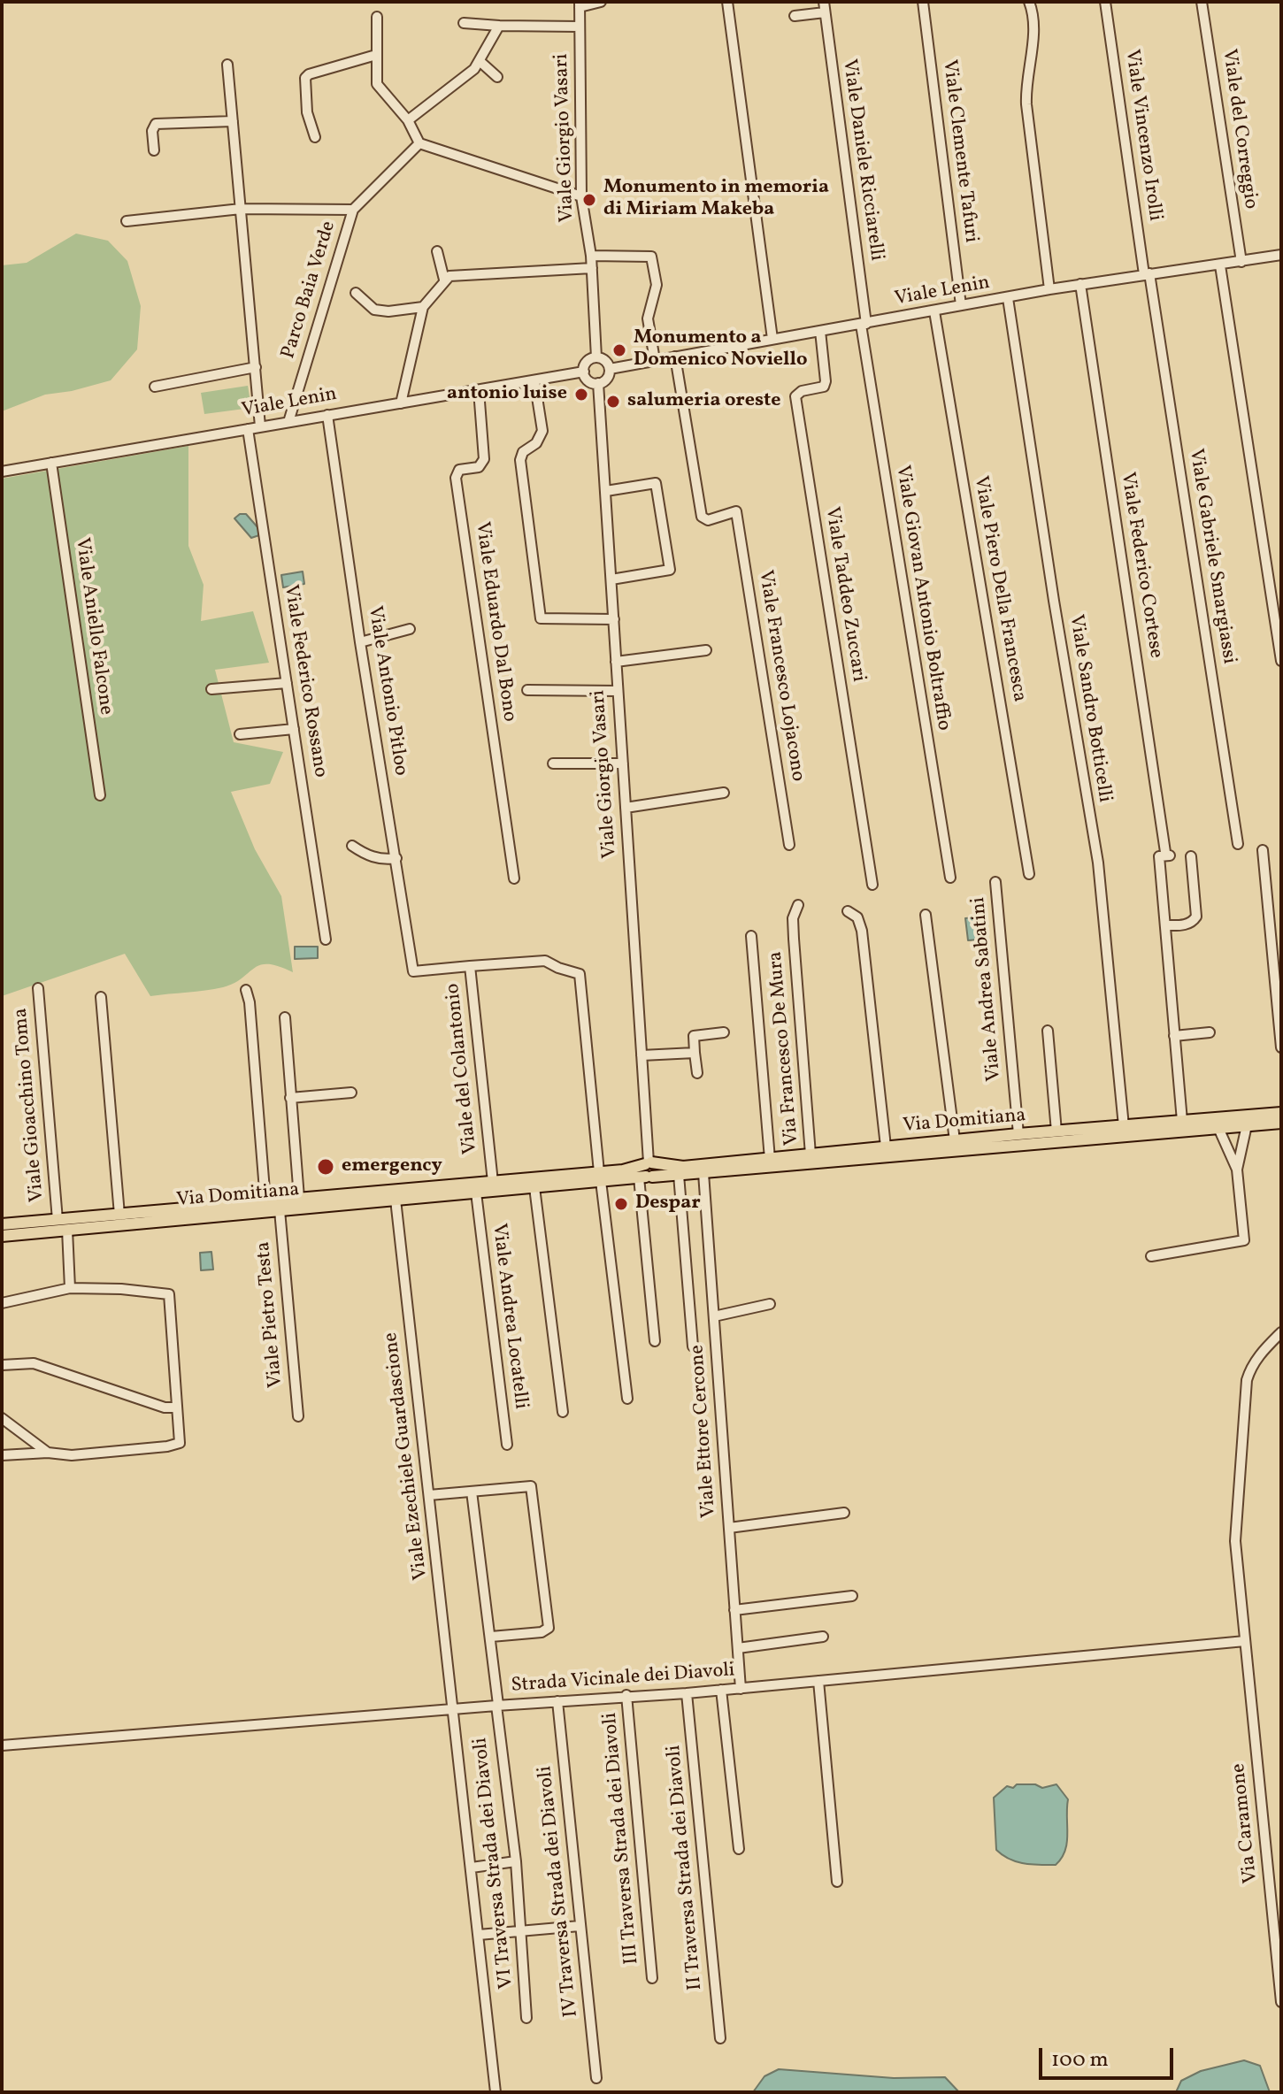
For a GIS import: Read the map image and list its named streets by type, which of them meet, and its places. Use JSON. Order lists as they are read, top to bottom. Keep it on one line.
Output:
{"streets":{"main road":["Via Domitiana"],"street":["Viale del Correggio","Viale Vincenzo Irolli","Viale Giorgio Vasari","Viale Clemente Tafuri","Viale Daniele Ricciarelli","Parco Baia Verde","Viale Lenin","Viale Gabriele Smargiassi","Viale Federico Cortese","Viale Piero Della Francesca","Viale Taddeo Zuccari","Viale Giovan Antonio Boltraffio","Viale Eduardo Dal Bono","Viale Aniello Falcone","Viale Francesco Lojacono","Viale Federico Rossano","Viale Antonio Pitloo","Viale Sandro Botticelli","Viale Andrea Sabatini","Via Francesco De Mura","Viale del Colantonio","Viale Gioacchino Toma","Viale Pietro Testa","Viale Andrea Locatelli","Viale Ettore Cercone","Viale Ezechiele Guardascione","Strada Vicinale dei Diavoli","Via Caramone","III Traversa Strada dei Diavoli","VI Traversa Strada dei Diavoli","II Traversa Strada dei Diavoli","IV Traversa Strada dei Diavoli"]},"crossings":[["Viale del Correggio","Viale Lenin"],["Viale Vincenzo Irolli","Viale Lenin"],["Viale Vincenzo Irolli","Viale Gabriele Smargiassi"],["Viale Giorgio Vasari","Viale Lenin"],["Viale Giorgio Vasari","Via Domitiana"],["Viale Clemente Tafuri","Viale Lenin"],["Viale Daniele Ricciarelli","Viale Lenin"],["Viale Daniele Ricciarelli","Viale Giovan Antonio Boltraffio"],["Parco Baia Verde","Viale Lenin"],["Viale Lenin","Viale Gabriele Smargiassi"],["Viale Lenin","Viale Federico Cortese"],["Viale Lenin","Viale Piero Della Francesca"],["Viale Lenin","Viale Taddeo Zuccari"],["Viale Lenin","Viale Giovan Antonio Boltraffio"],["Viale Lenin","Viale Eduardo Dal Bono"],["Viale Lenin","Viale Aniello Falcone"],["Viale Lenin","Viale Francesco Lojacono"],["Viale Lenin","Viale Federico Rossano"],["Viale Lenin","Viale Antonio Pitloo"],["Viale Lenin","Viale Sandro Botticelli"],["Viale Antonio Pitloo","Viale del Colantonio"],["Viale Sandro Botticelli","Via Domitiana"],["Viale Andrea Sabatini","Via Domitiana"],["Via Francesco De Mura","Via Domitiana"],["Viale del Colantonio","Via Domitiana"],["Viale Gioacchino Toma","Via Domitiana"],["Via Domitiana","Viale Pietro Testa"],["Via Domitiana","Viale Andrea Locatelli"],["Via Domitiana","Viale Ettore Cercone"],["Via Domitiana","Viale Ezechiele Guardascione"],["Viale Ettore Cercone","Strada Vicinale dei Diavoli"],["Viale Ezechiele Guardascione","Strada Vicinale dei Diavoli"],["Strada Vicinale dei Diavoli","Via Caramone"],["Strada Vicinale dei Diavoli","III Traversa Strada dei Diavoli"],["Strada Vicinale dei Diavoli","VI Traversa Strada dei Diavoli"],["Strada Vicinale dei Diavoli","II Traversa Strada dei Diavoli"],["Strada Vicinale dei Diavoli","IV Traversa Strada dei Diavoli"]],"places":["Monumento in memoria di Miriam Makeba","Monumento a Domenico Noviello","antonio luise","salumeria oreste","emergency","Despar"],"scale_bar":"100 m"}
